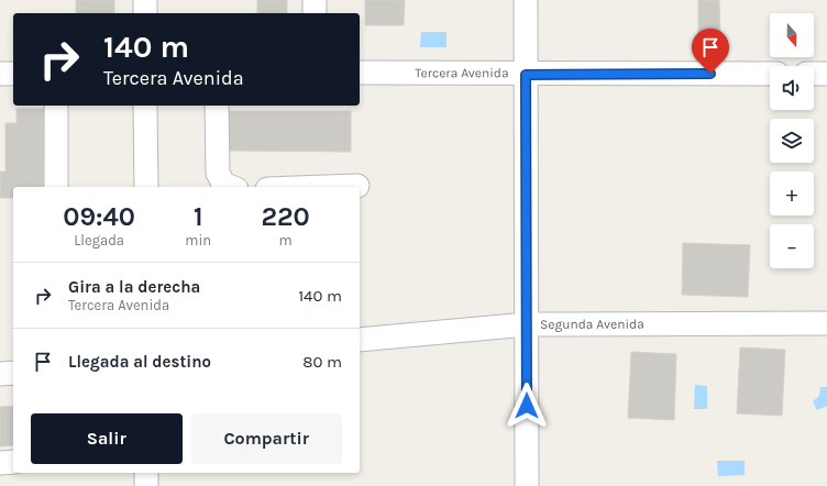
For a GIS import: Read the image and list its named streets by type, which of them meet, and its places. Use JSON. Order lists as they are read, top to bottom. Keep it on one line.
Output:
{"streets":{"street":["Tercera Avenida","Segunda Avenida"]},"north":"bottom","page":{"map_buttons":["+","−"],"turn":["140 m","Tercera Avenida"],"eta":["09:40","Llegada","1","min","220","m"],"list":[{"name":"Gira a la derecha","note":"Tercera Avenida","value":"140 m"},{"name":"Llegada al destino","value":"80 m"}],"buttons":["Salir","Compartir"]}}
